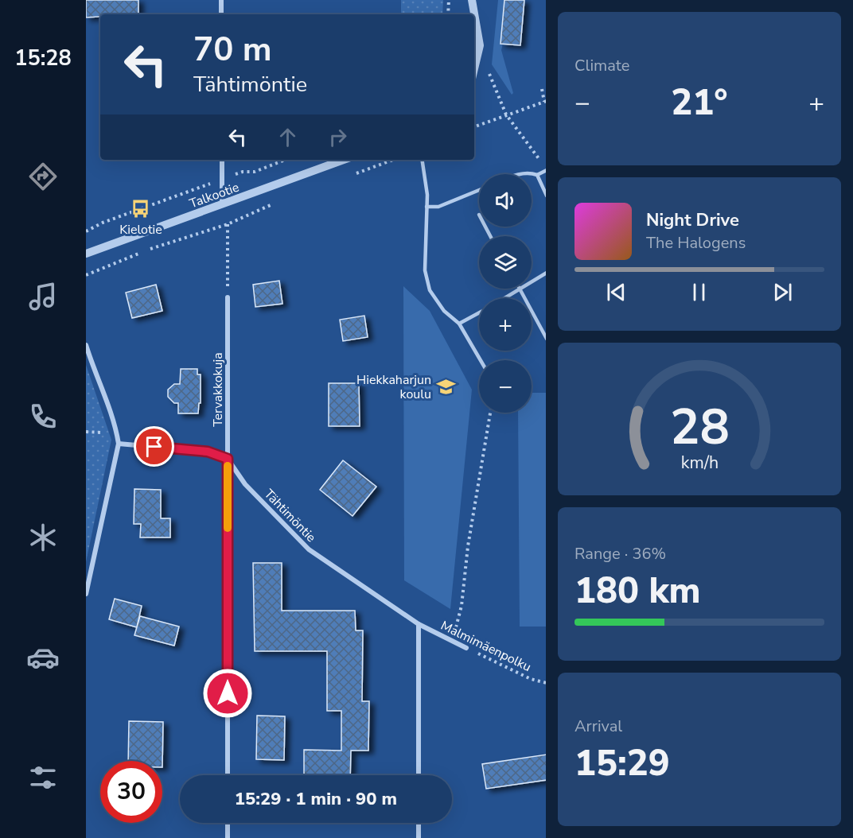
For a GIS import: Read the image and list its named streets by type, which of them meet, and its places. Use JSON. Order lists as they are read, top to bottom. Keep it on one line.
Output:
{"streets":{"street":["Talkootie","Tervakkokuja","Tähtimöntie","Malmimäenpolku"]},"crossings":[["Tervakkokuja","Tähtimöntie"],["Tähtimöntie","Malmimäenpolku"]],"places":{"bus stop":["Kielotie"],"school or university":["Hiekkaharjun koulu"]},"page":{"tabs":"15:28","tile":["Climate",["Range · 36%","180 km"],["Arrival","15:29"]],"turn":["70 m","Tähtimöntie"],"heat":["−","21°","+"],"map_buttons":["+","−"],"song":["Night Drive","The Halogens"],"limit":"30","trip":"15:29 · 1 min · 90 m","gauge":["28","km/h"]}}
